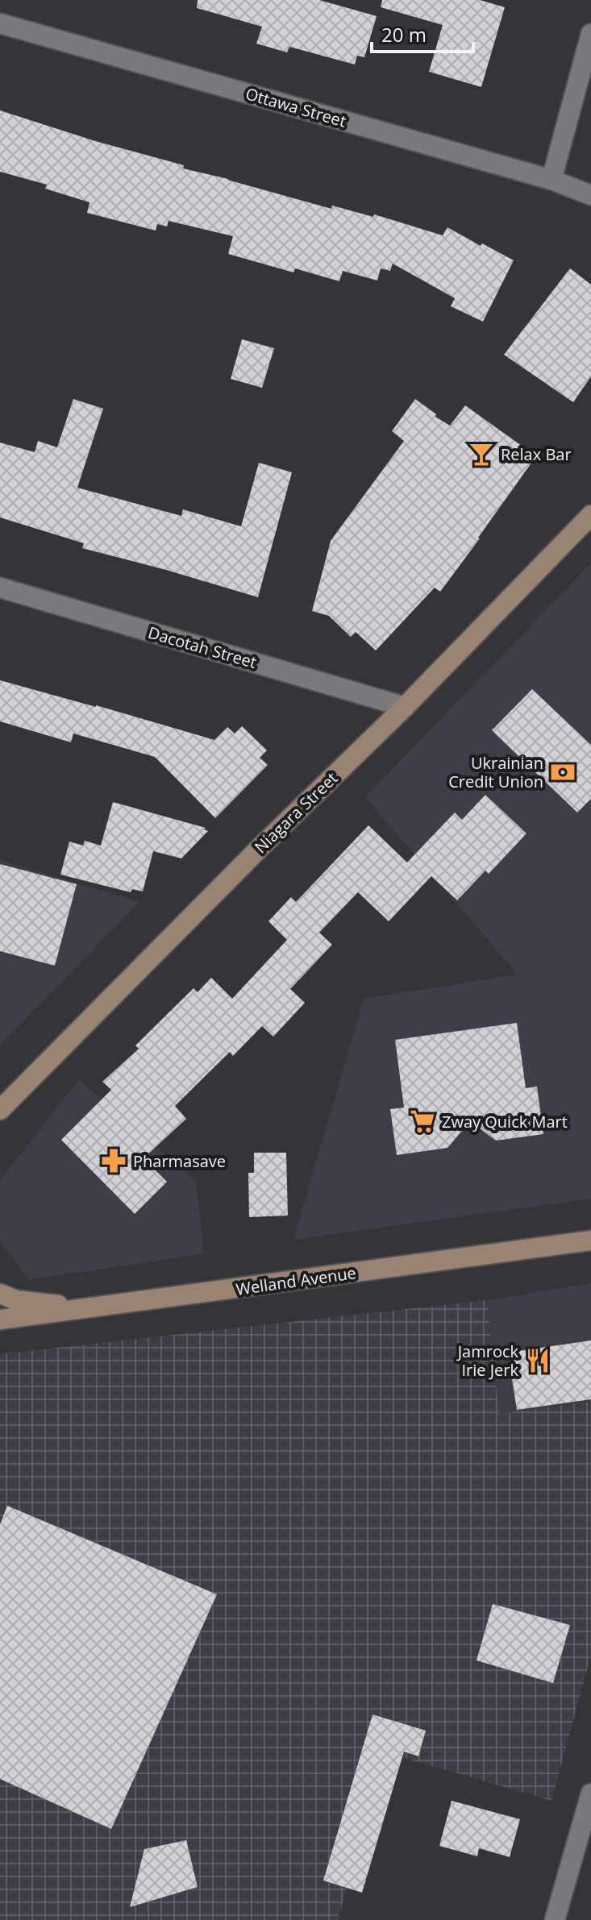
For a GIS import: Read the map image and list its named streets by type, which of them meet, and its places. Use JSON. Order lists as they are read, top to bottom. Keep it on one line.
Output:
{"streets":{"main road":["Niagara Street","Welland Avenue"],"street":["Ottawa Street","Dacotah Street"]},"crossings":[["Dacotah Street","Niagara Street"]],"places":{"bar":["Relax Bar"],"bank":["Ukrainian Credit Union"],"supermarket":["Zway Quick Mart"],"pharmacy":["Pharmasave"],"restaurant":["Jamrock Irie Jerk"]},"scale_bar":"20 m"}
